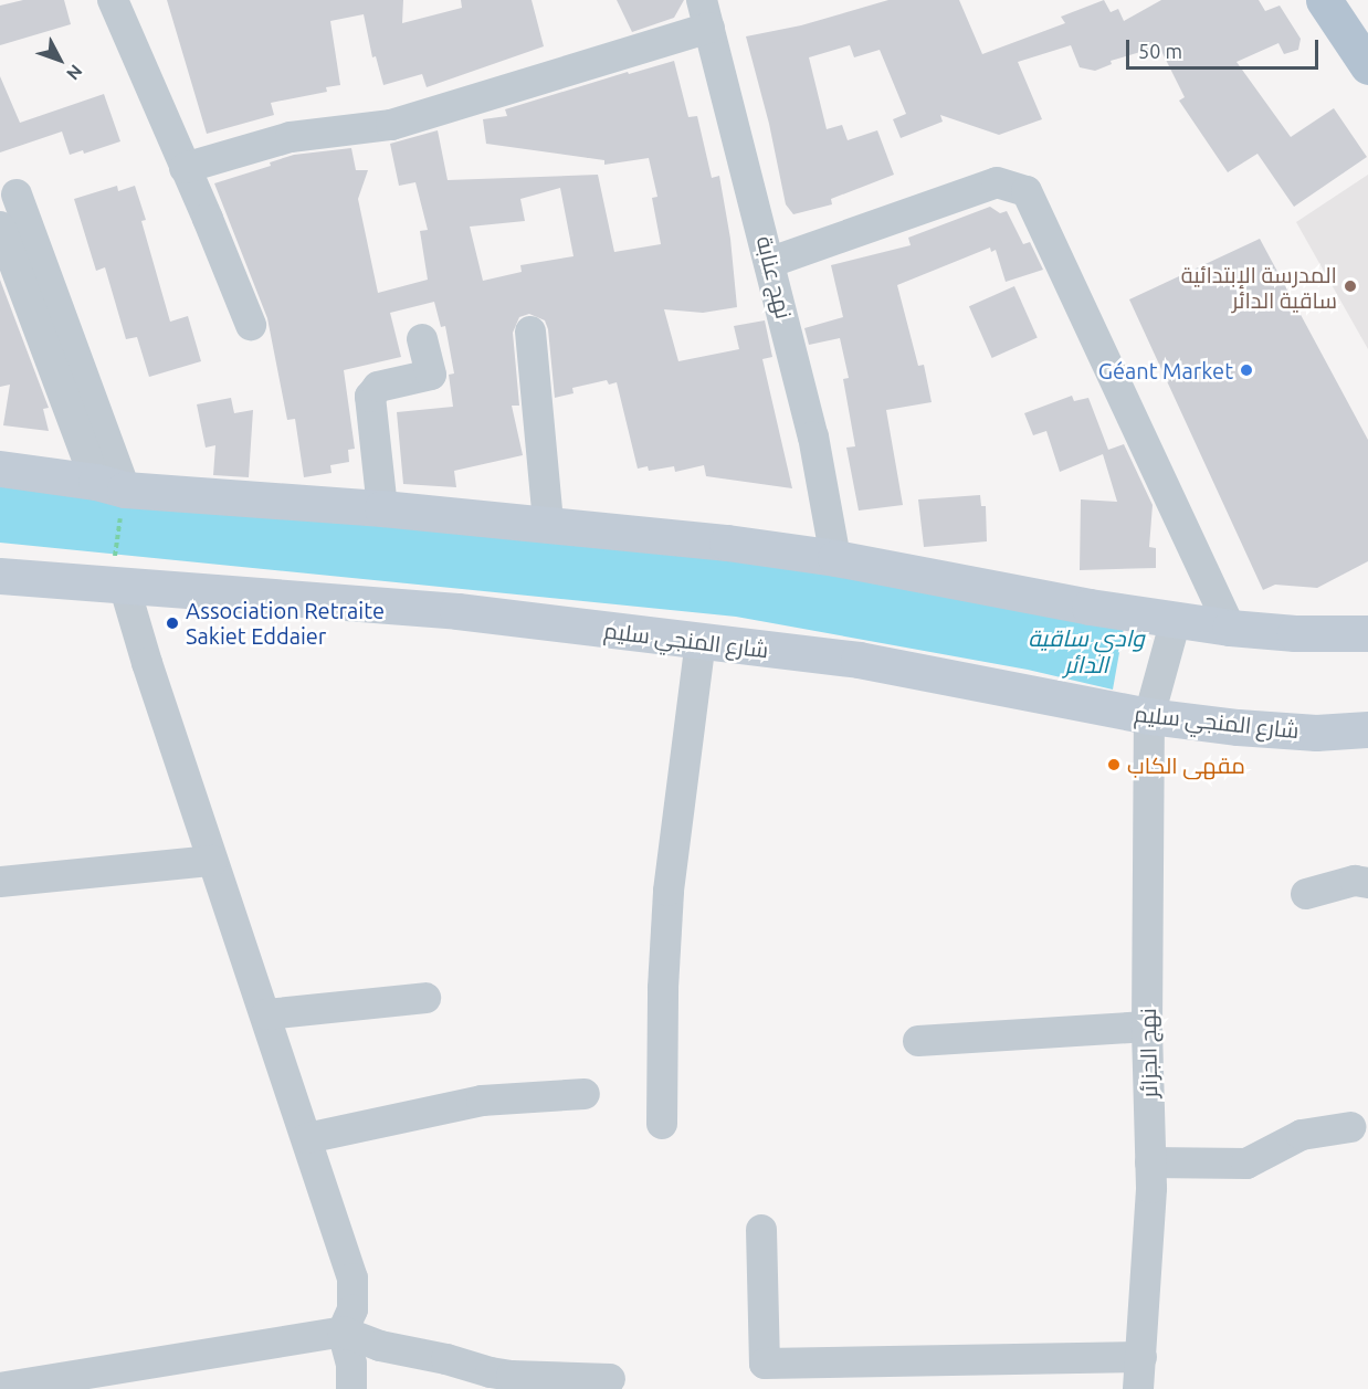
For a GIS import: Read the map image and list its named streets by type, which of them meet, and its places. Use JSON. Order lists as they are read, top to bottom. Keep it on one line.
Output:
{"streets":{"main road":["شارع المنجي سليم"],"street":["نهج عنابة","نهج الجزائر"]},"crossings":[["شارع المنجي سليم","نهج الجزائر"]],"water":["وادي ساقية الدائر"],"places":["المدرسة الإبتدائية ساقية الدائر","Géant Market","Association Retraite Sakiet Eddaier","مقهى الكاب"],"scale_bar":"50 m","north":"bottom right"}
